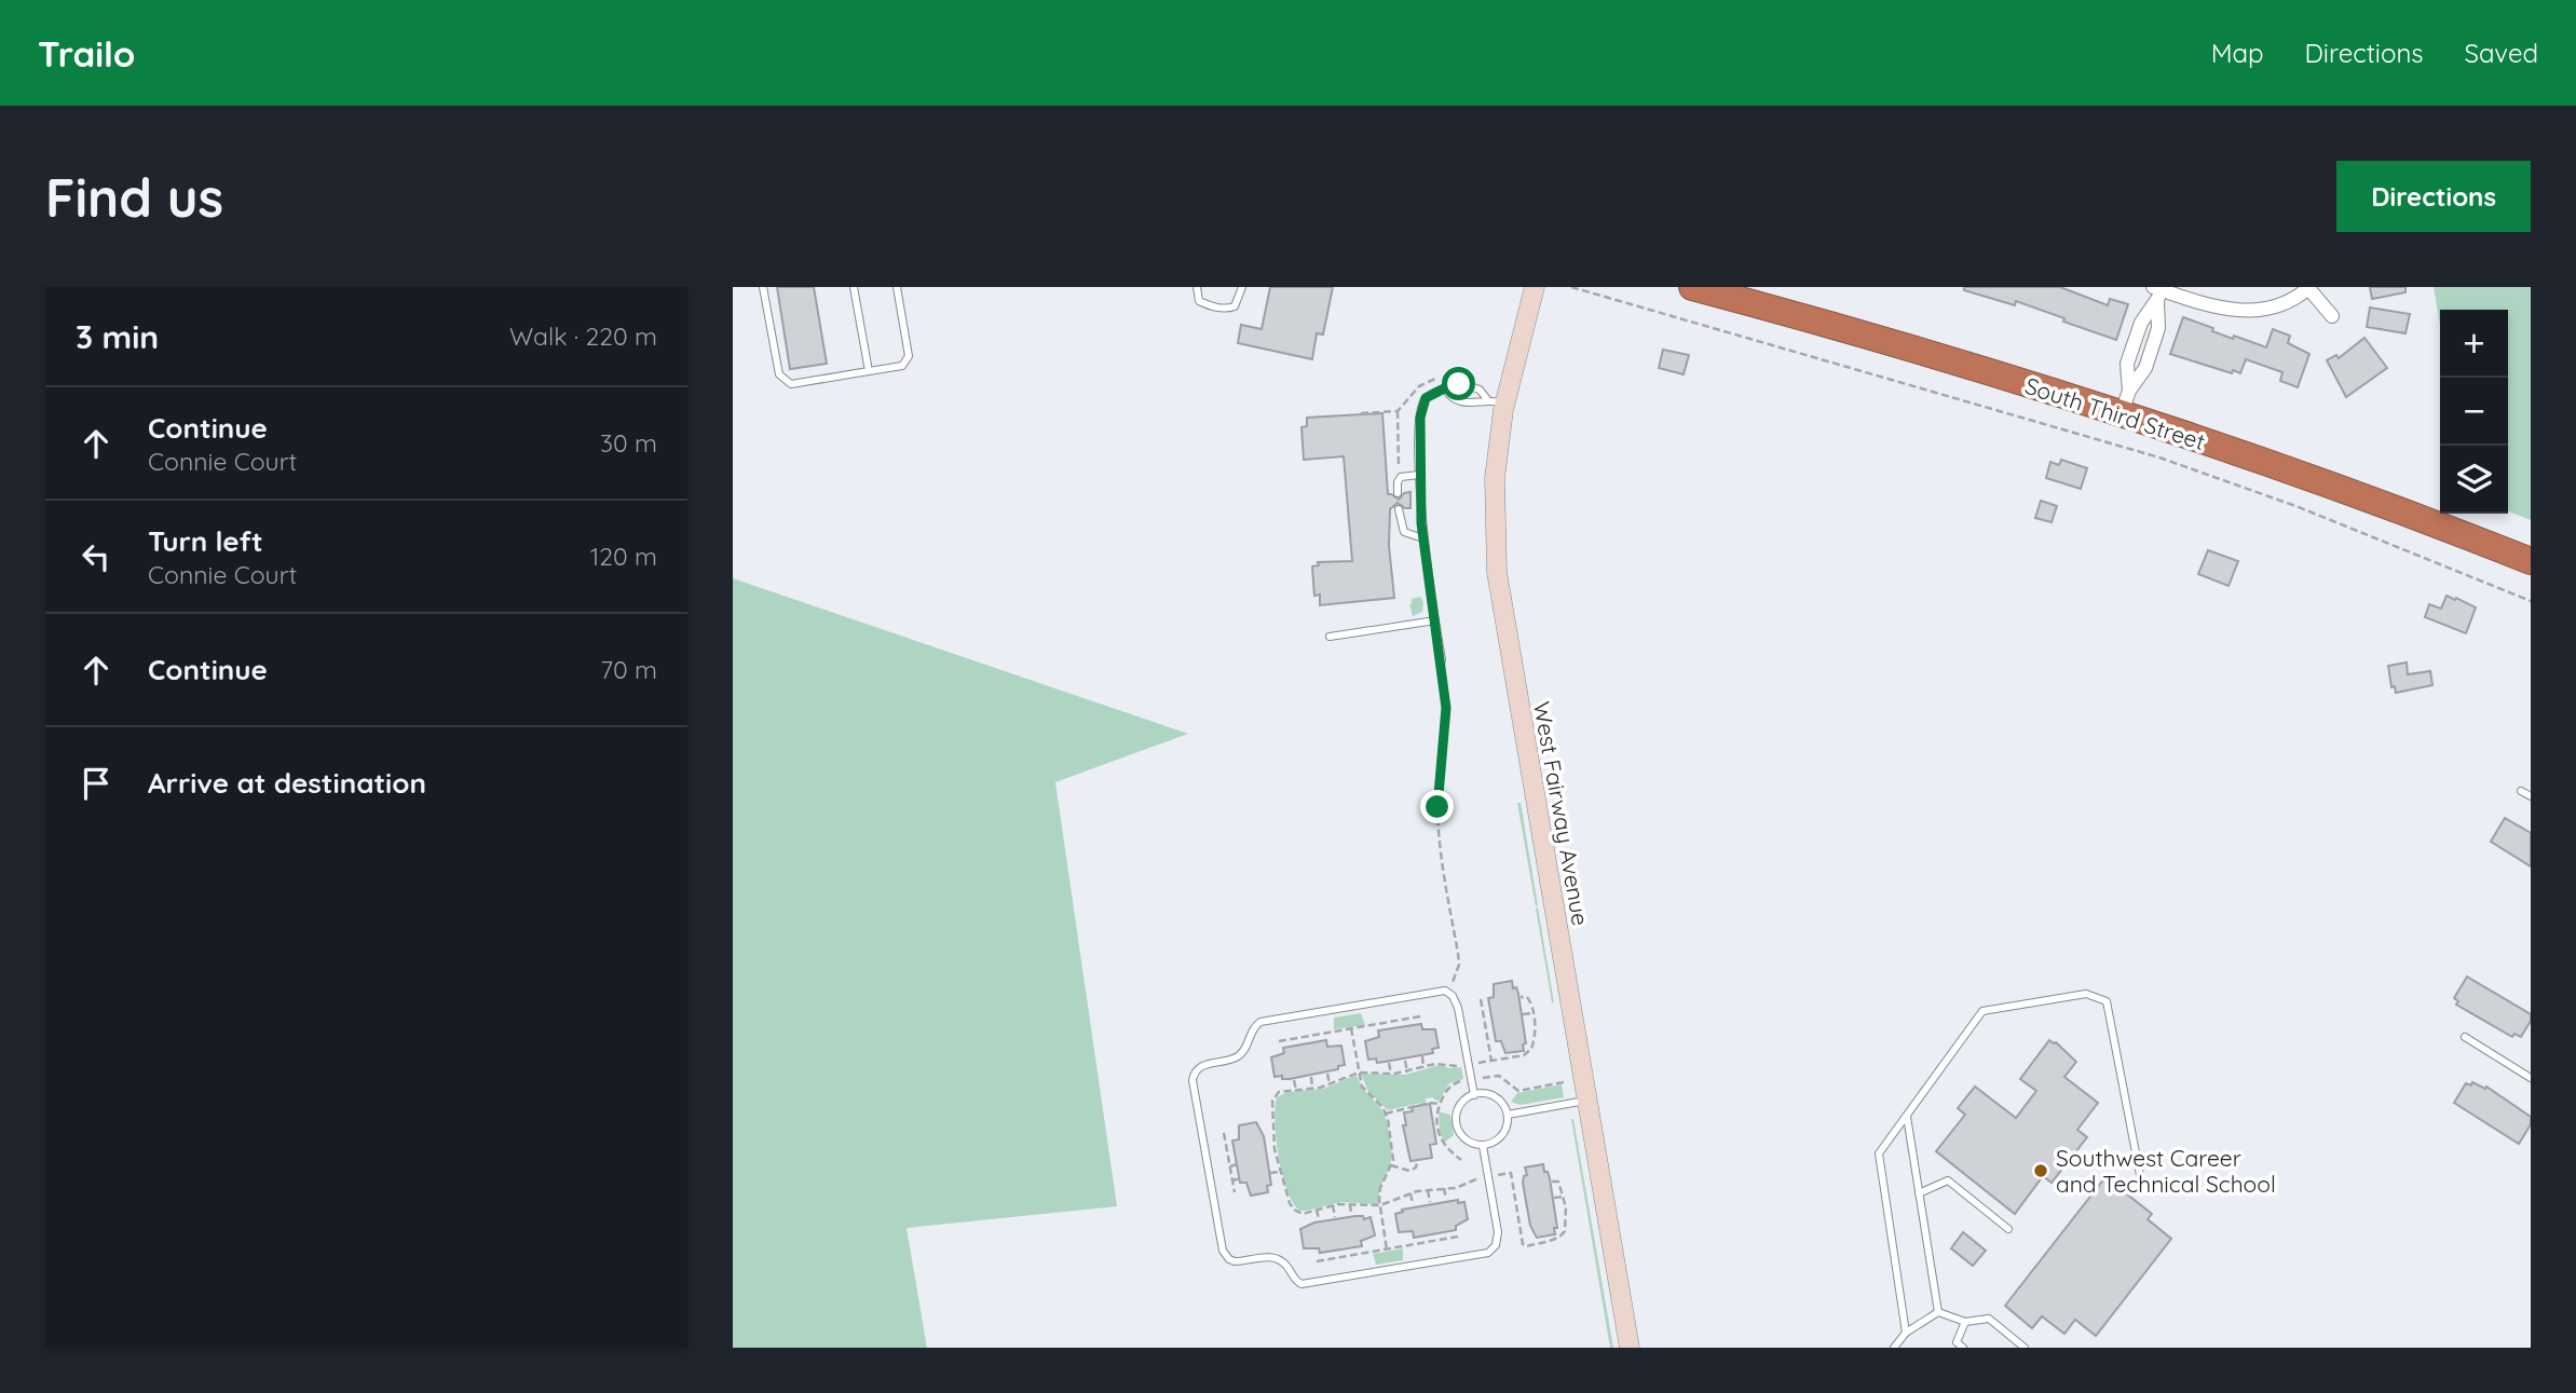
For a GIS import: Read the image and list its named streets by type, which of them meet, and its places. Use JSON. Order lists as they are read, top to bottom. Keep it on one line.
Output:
{"streets":{"highway":["South Third Street"],"street":["West Fairway Avenue"]},"places":["Southwest Career and Technical School"],"page":{"header":"Trailo","nav":["Map","Directions","Saved"],"buttons":"Directions","title":"Find us","heading":["3 min","Walk · 220 m"],"map_buttons":["+","−"],"list":[["Continue","Connie Court","30 m"],["Turn left","Connie Court","120 m"],["Continue","70 m"],"Arrive at destination"]}}
